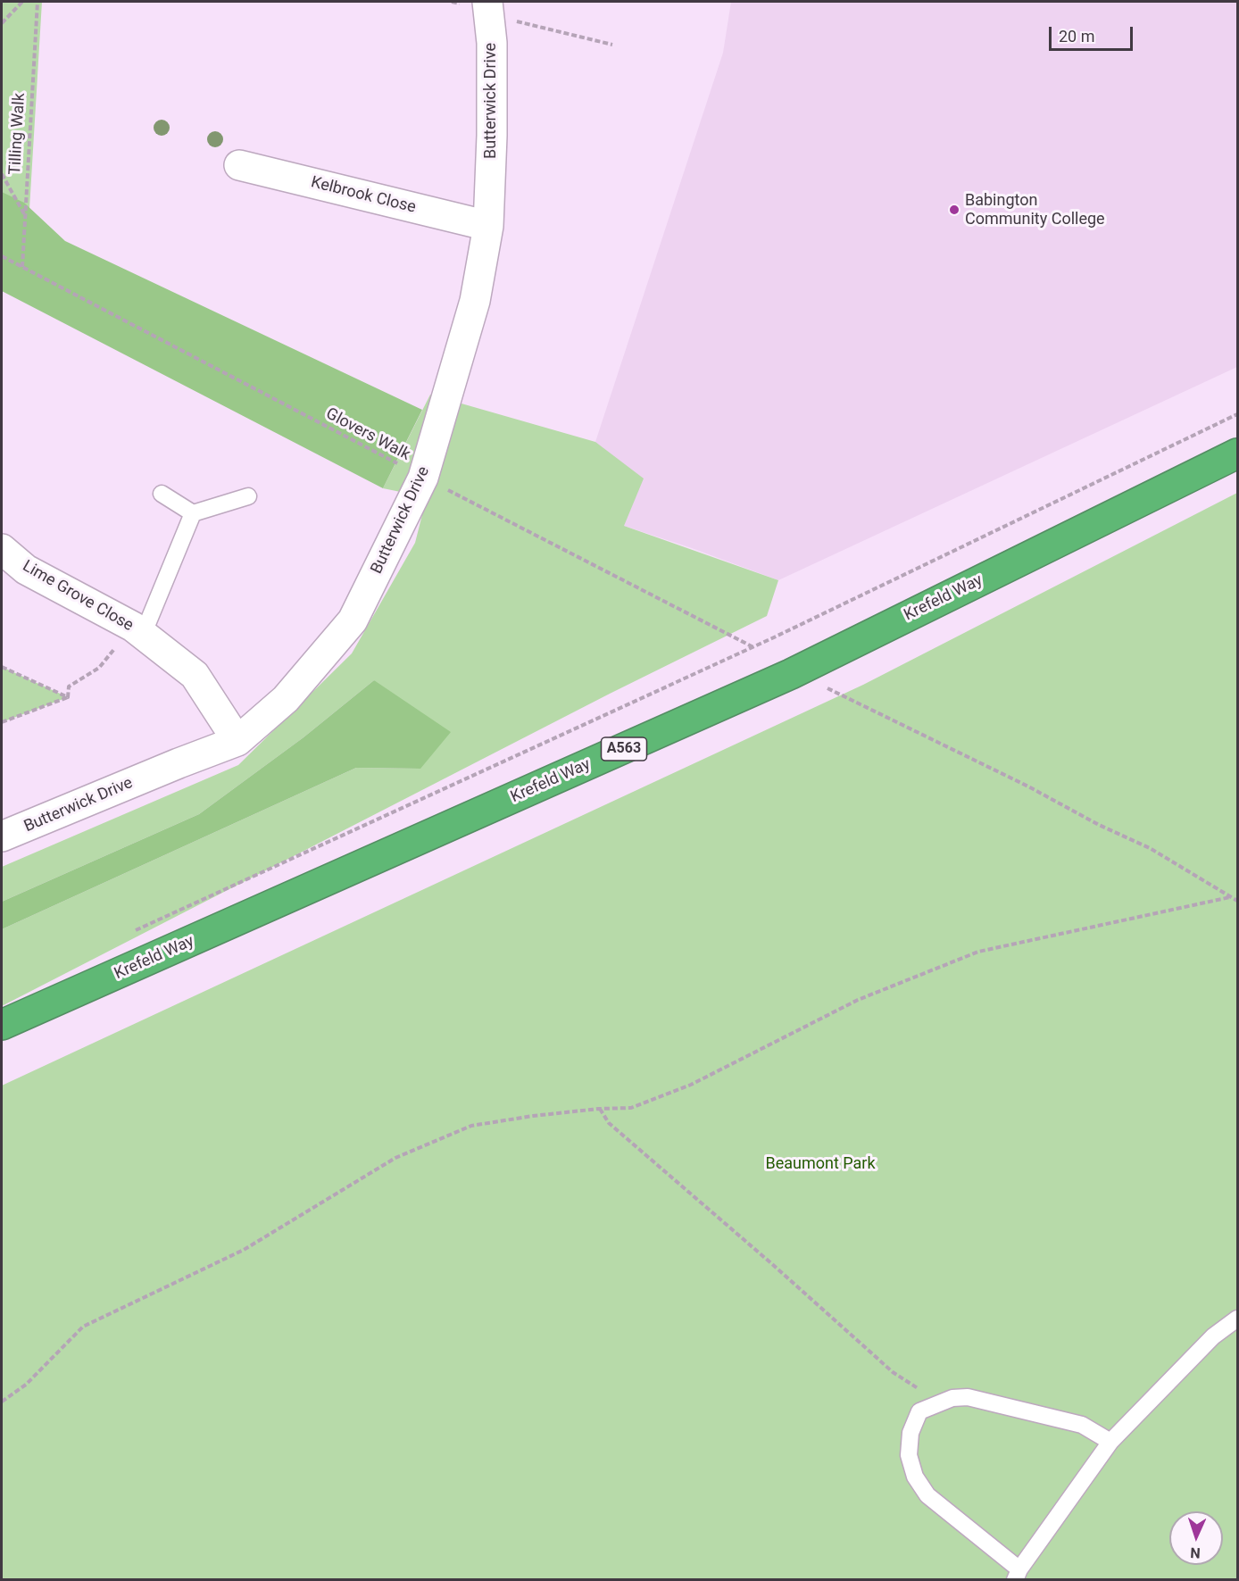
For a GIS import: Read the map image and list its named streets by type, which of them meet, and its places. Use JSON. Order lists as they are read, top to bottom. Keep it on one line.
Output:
{"streets":{"highway":["Krefeld Way","A563"],"street":["Butterwick Drive","Kelbrook Close","Lime Grove Close"],"path":["Tilling Walk","Glovers Walk"]},"crossings":[["Butterwick Drive","Kelbrook Close"],["Butterwick Drive","Glovers Walk"],["Butterwick Drive","Lime Grove Close"],["Tilling Walk","Glovers Walk"]],"parks":["Beaumont Park"],"places":["Babington Community College"],"scale_bar":"20 m","north":"bottom"}
